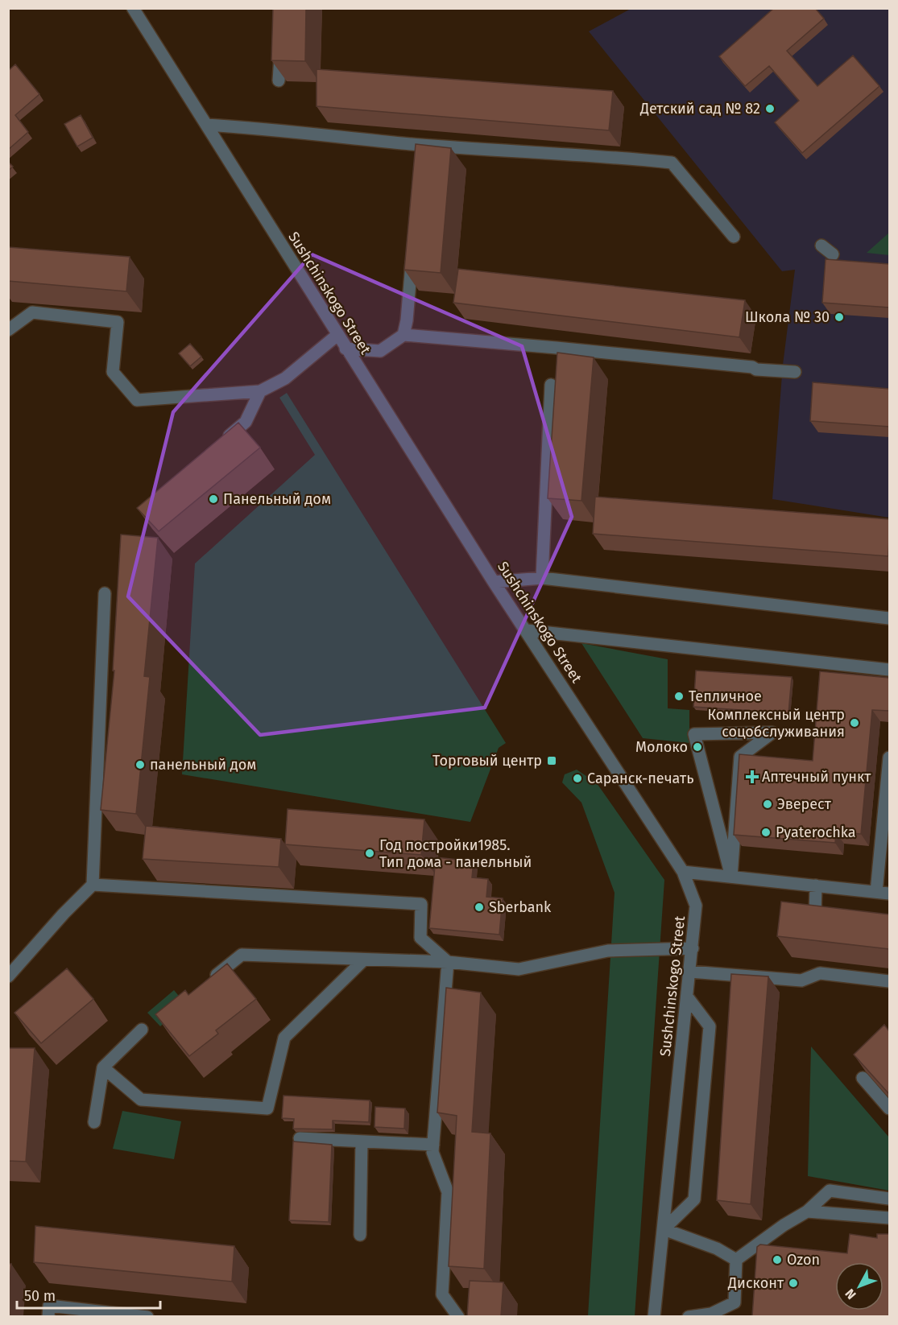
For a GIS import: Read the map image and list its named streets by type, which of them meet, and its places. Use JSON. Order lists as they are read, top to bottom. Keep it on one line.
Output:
{"streets":{"street":["Sushchinskogo Street"]},"places":{"other":["Детский сад № 82","Школа № 30","Панельный дом","Тепличное","Комплексный центр соцобслуживания","Молоко","панельный дом","Саранск-печать","Эверест","Pyaterochka","Год постройки1985. Тип дома - панельный","Sberbank","Ozon","Дисконт"],"transit":["Торговый центр"],"health":["Аптечный пункт"]},"scale_bar":"50 m","north":"bottom left"}
